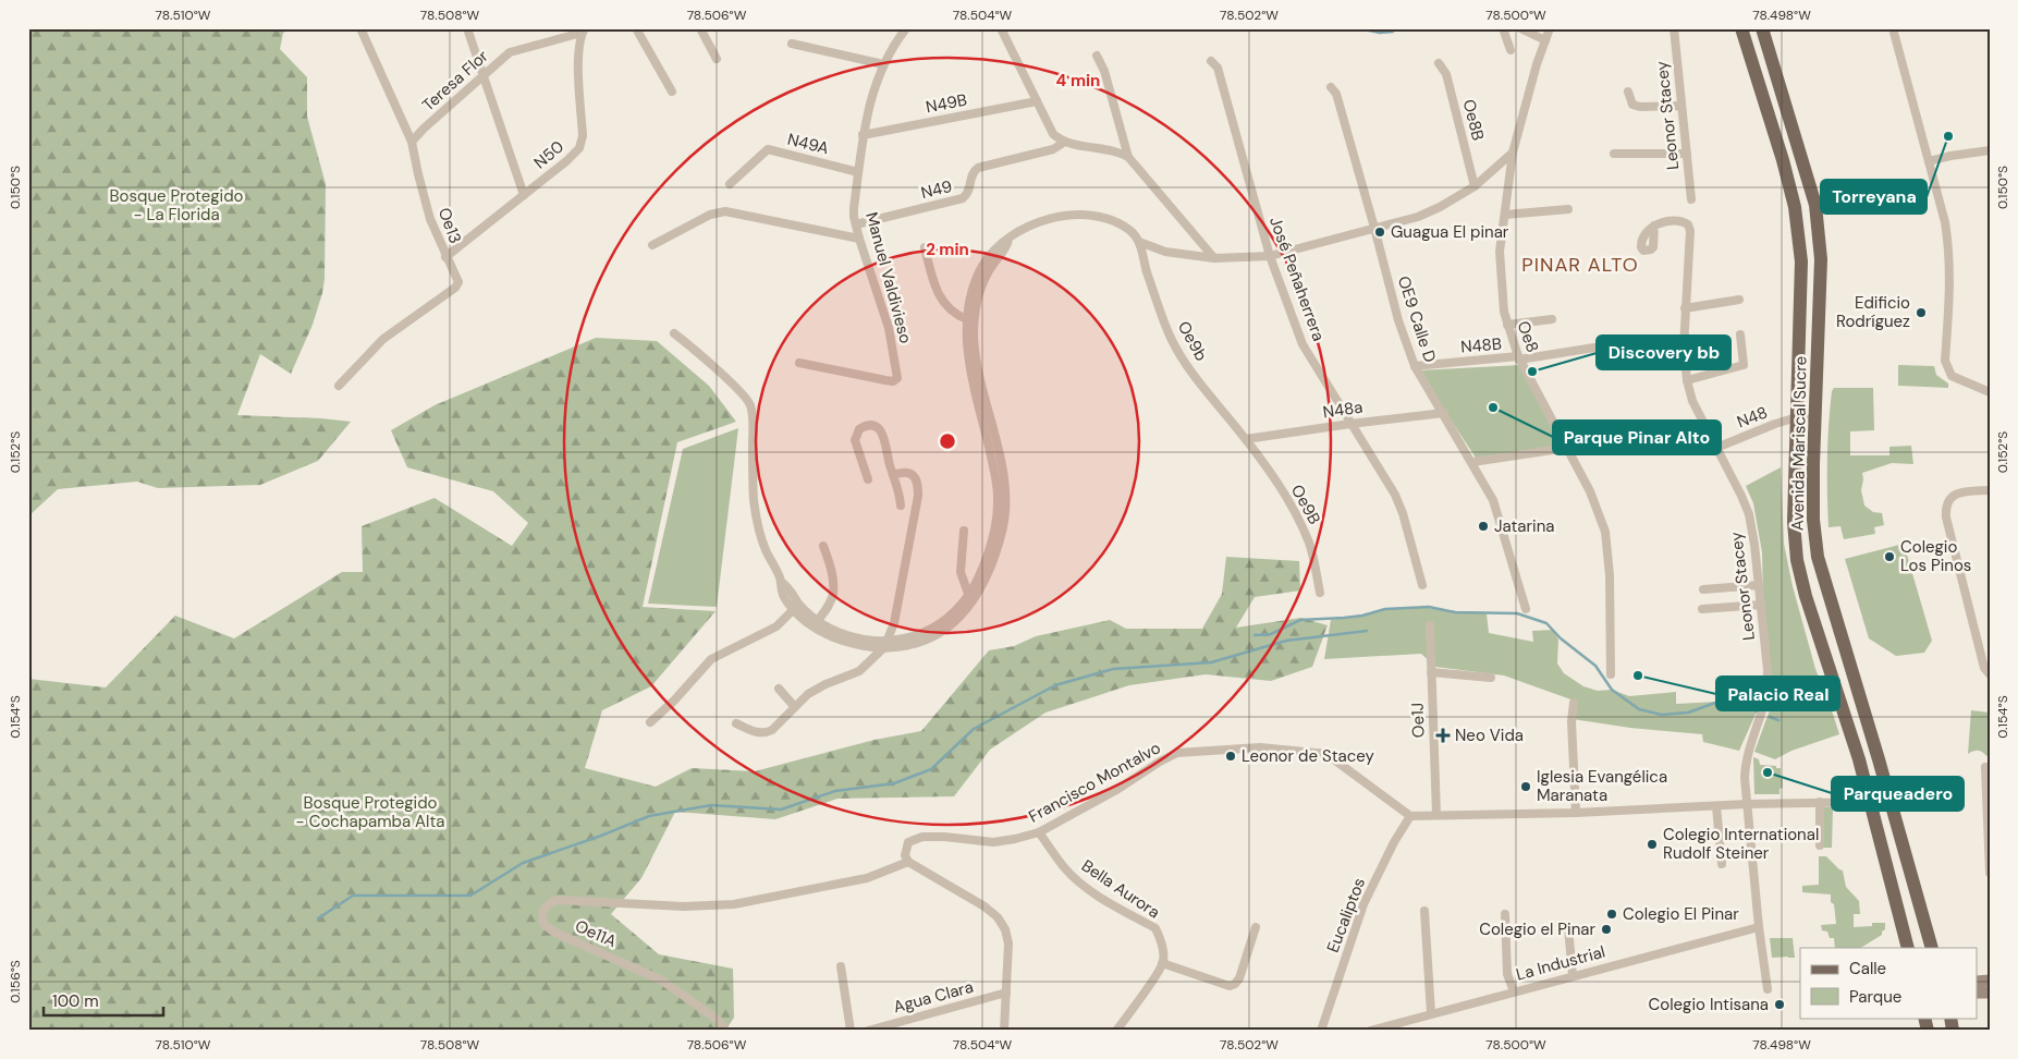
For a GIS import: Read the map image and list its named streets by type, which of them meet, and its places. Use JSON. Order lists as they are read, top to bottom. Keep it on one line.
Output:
{"streets":{"main road":["Avenida Mariscal Sucre"],"street":["Teresa Flor","N49B","Leonor Stacey","Oe8B","N49A","N50","N49","Oe13","Manuel Valdivieso","José Peñaherrera","OE9 Calle D","Oe8","Oe9b","N48B","N48a","N48","Oe9B","Oe1J","Francisco Montalvo","Bella Aurora","Eucaliptos","Oe11A","La Industrial","Agua Clara"]},"crossings":[["Teresa Flor","N50"],["Teresa Flor","Oe13"],["N49B","Manuel Valdivieso"],["Leonor Stacey","N48"],["Leonor Stacey","La Industrial"],["N49A","Manuel Valdivieso"],["N50","Oe13"],["N49","Manuel Valdivieso"],["José Peñaherrera","N48a"],["OE9 Calle D","N48B"],["OE9 Calle D","N48a"],["OE9 Calle D","N48"],["Oe8","N48B"],["Oe8","N48"],["Oe9b","N48a"],["Oe9b","Oe9B"],["N48a","Oe9B"],["N48","Avenida Mariscal Sucre"],["Francisco Montalvo","Bella Aurora"],["Francisco Montalvo","Eucaliptos"],["Francisco Montalvo","Oe11A"]],"districts":["PINAR ALTO"],"parks":["Bosque Protegido - La Florida","Bosque Protegido - Cochapamba Alta"],"places":{"other":["Torreyana","Guagua El pinar","Edificio Rodríguez","Discovery bb","Parque Pinar Alto","Jatarina","Colegio Los Pinos","Palacio Real","Leonor de Stacey","Parqueadero","Iglesia Evangélica Maranata","Colegio International Rudolf Steiner","Colegio El Pinar","Colegio el Pinar","Colegio Intisana"],"health":["Neo Vida"]},"legend":["Calle","Parque"],"scale_bar":"100 m","coordinates":["78.510°W","78.508°W","78.506°W","78.504°W","78.502°W","78.500°W","78.498°W","0.150°S","0.152°S","0.154°S","0.156°S"],"rings":["4 min","2 min"]}
